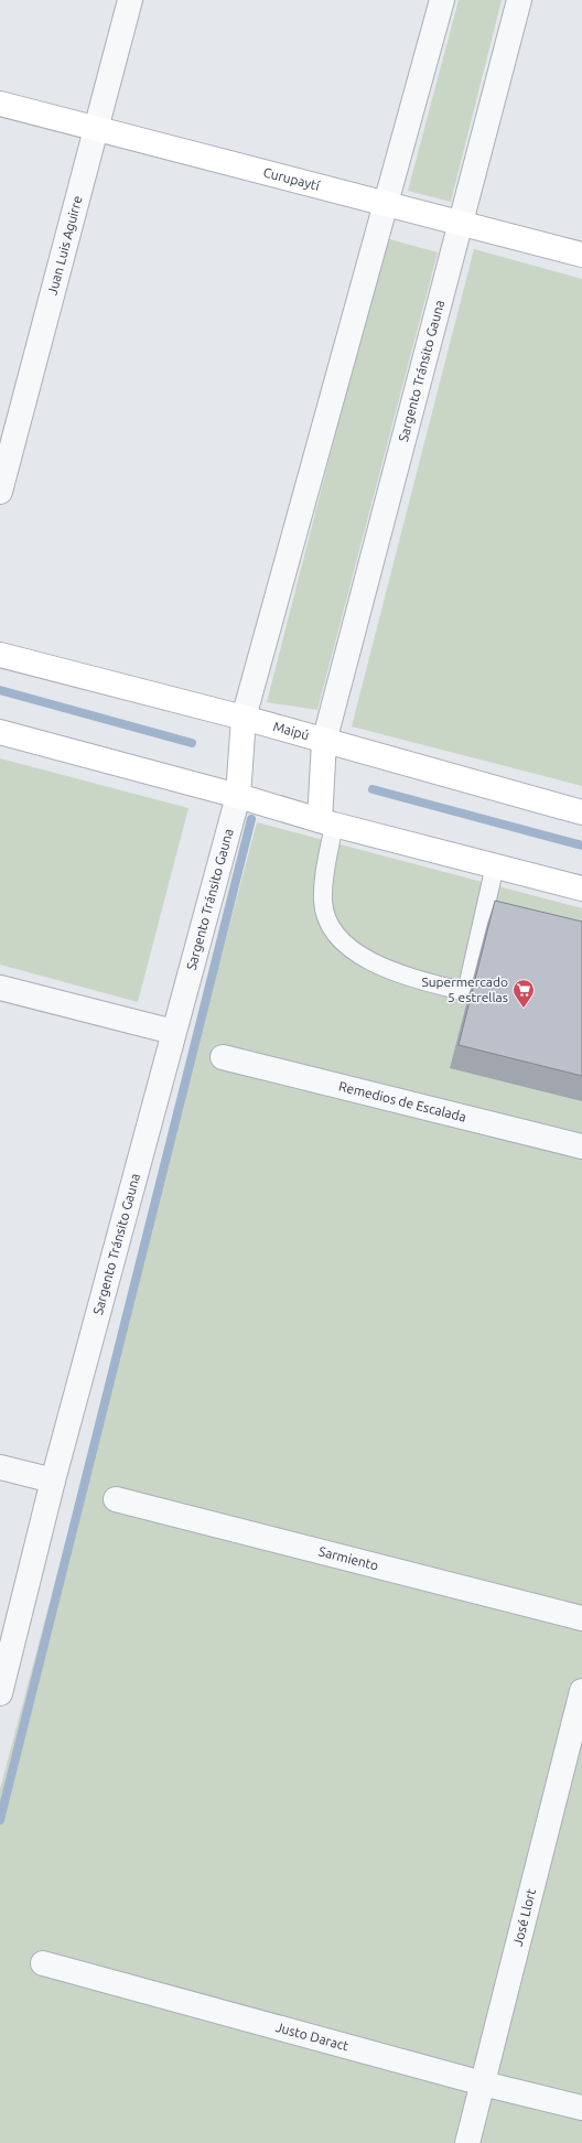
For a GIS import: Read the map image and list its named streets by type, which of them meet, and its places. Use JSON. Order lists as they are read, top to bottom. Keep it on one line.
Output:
{"streets":{"street":["Curupaytí","Juan Luis Aguirre","Sargento Tránsito Gauna","Maipú","Remedios de Escalada","Sarmiento","José Llort","Justo Daract"]},"crossings":[["Curupaytí","Juan Luis Aguirre"],["Curupaytí","Sargento Tránsito Gauna"],["Sargento Tránsito Gauna","Maipú"],["José Llort","Justo Daract"]],"places":{"supermarket":["Supermercado 5 estrellas"]}}
